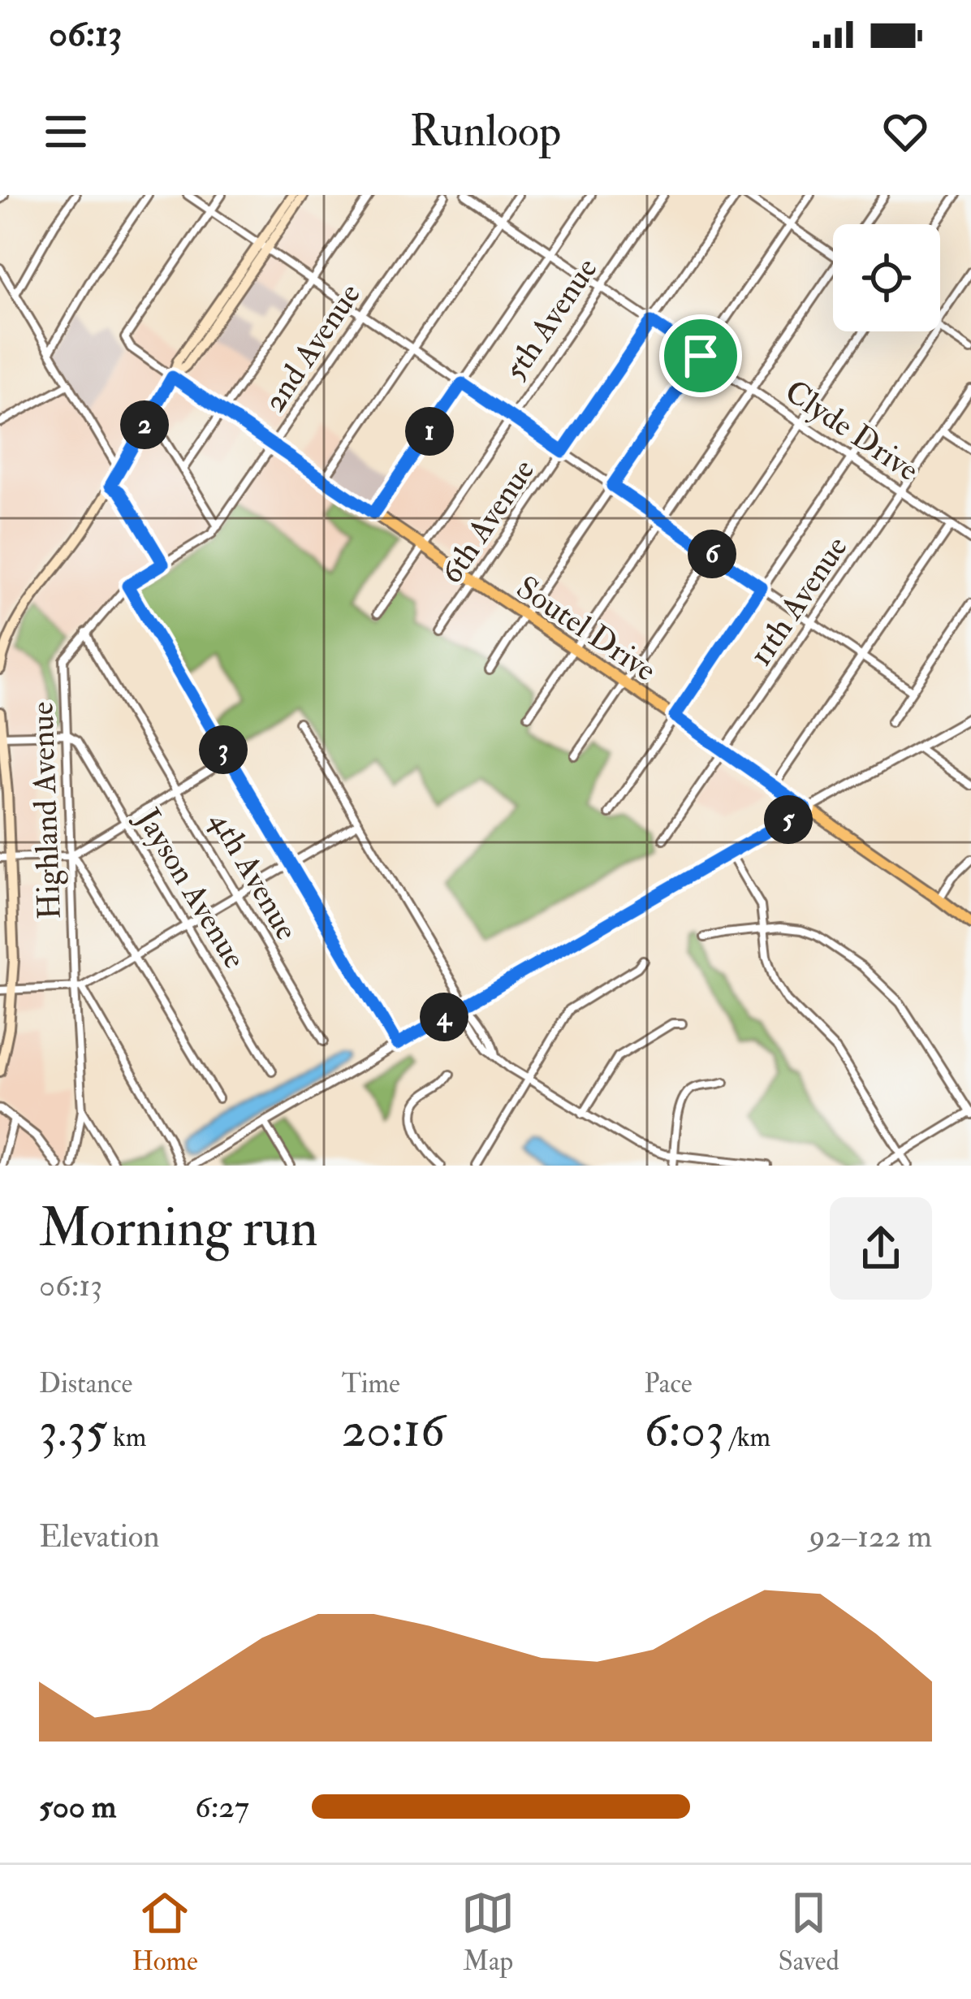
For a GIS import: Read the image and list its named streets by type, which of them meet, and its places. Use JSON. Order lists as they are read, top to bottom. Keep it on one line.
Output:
{"streets":{"main road":["Soutel Drive"],"street":["5th Avenue","2nd Avenue","Clyde Drive","6th Avenue","11th Avenue","Highland Avenue","4th Avenue","Jayson Avenue"]},"crossings":[["5th Avenue","Clyde Drive"],["5th Avenue","Soutel Drive"],["2nd Avenue","Soutel Drive"],["2nd Avenue","Highland Avenue"],["Clyde Drive","6th Avenue"],["Clyde Drive","11th Avenue"],["6th Avenue","Soutel Drive"],["11th Avenue","Soutel Drive"],["Highland Avenue","4th Avenue"],["Highland Avenue","Jayson Avenue"]],"page":{"status":"06:13","header":"Runloop","pins":["2","1","6","3","5","4"],"heading":["Morning run","06:13"],"stats":[["Distance","3.35 km"],["Time","20:16"],["Pace","6:03 /km"]],"chart":["Elevation","92–122 m"],"list":[{"name":"500 m","note":"6:27"}],"tabs":["Home","Map","Saved"]}}
